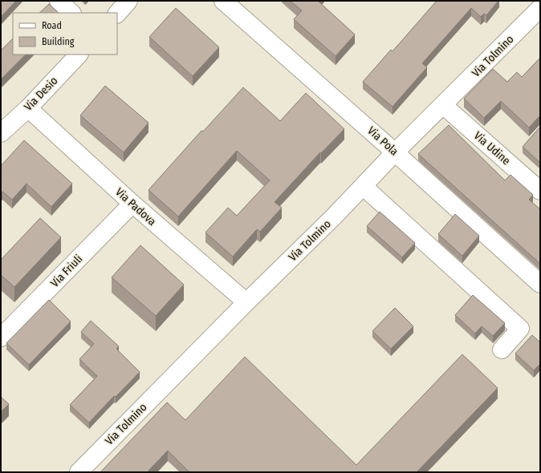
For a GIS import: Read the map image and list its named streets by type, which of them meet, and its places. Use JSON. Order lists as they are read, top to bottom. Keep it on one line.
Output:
{"streets":{"street":["Via Tolmino","Via Desio","Via Pola","Via Udine","Via Padova","Via Friuli"]},"crossings":[["Via Tolmino","Via Pola"],["Via Tolmino","Via Udine"],["Via Tolmino","Via Padova"],["Via Desio","Via Padova"],["Via Padova","Via Friuli"]],"legend":["Road","Building"]}
